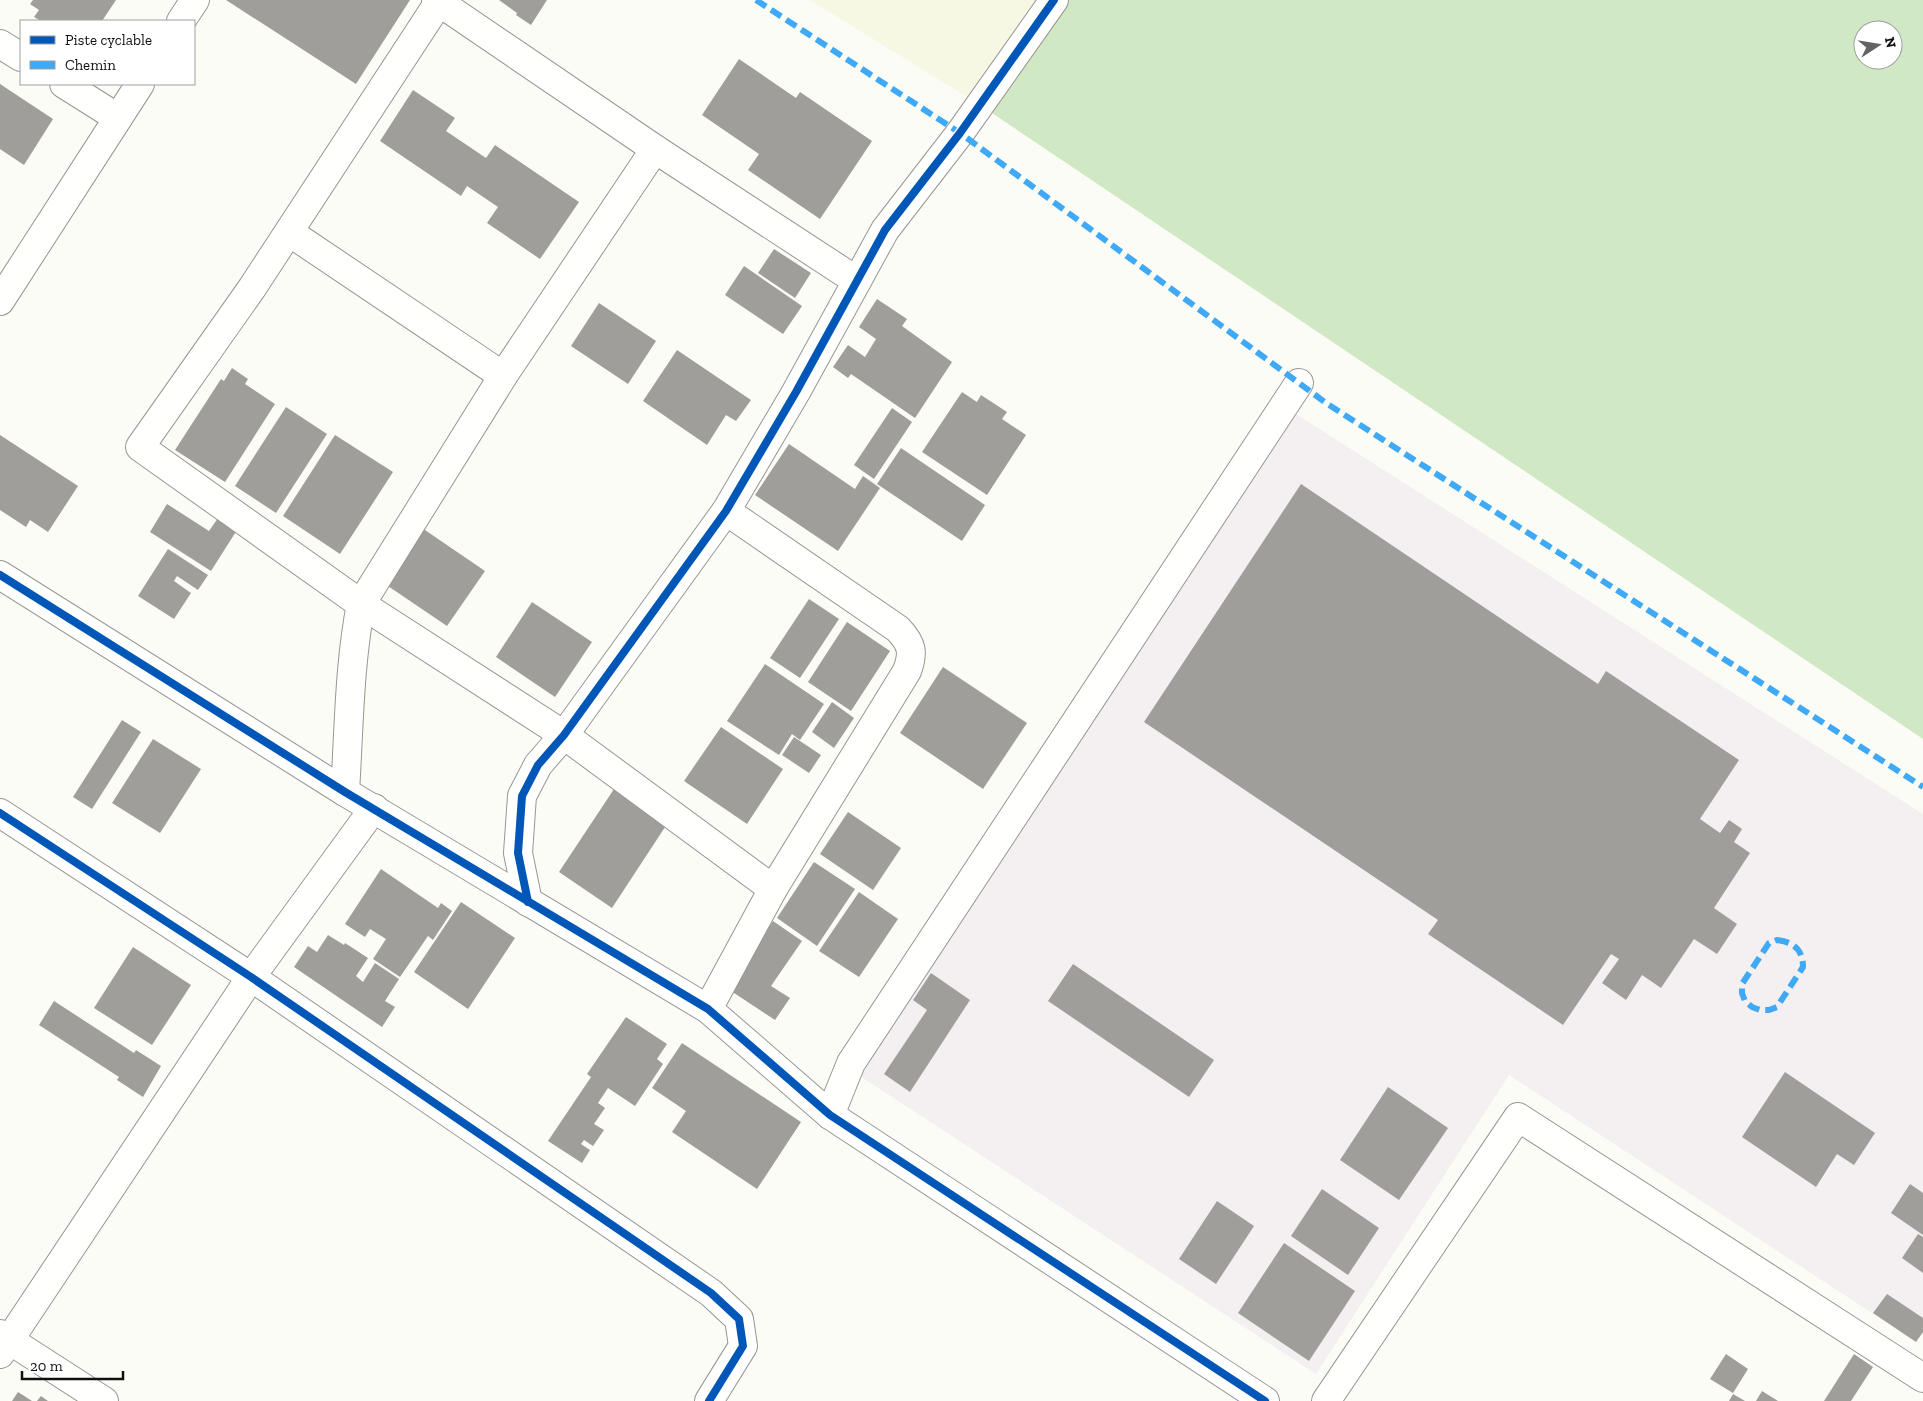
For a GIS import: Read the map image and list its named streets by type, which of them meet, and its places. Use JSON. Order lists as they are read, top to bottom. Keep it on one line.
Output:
{"legend":["Piste cyclable","Chemin"],"scale_bar":"20 m","north":"right"}
